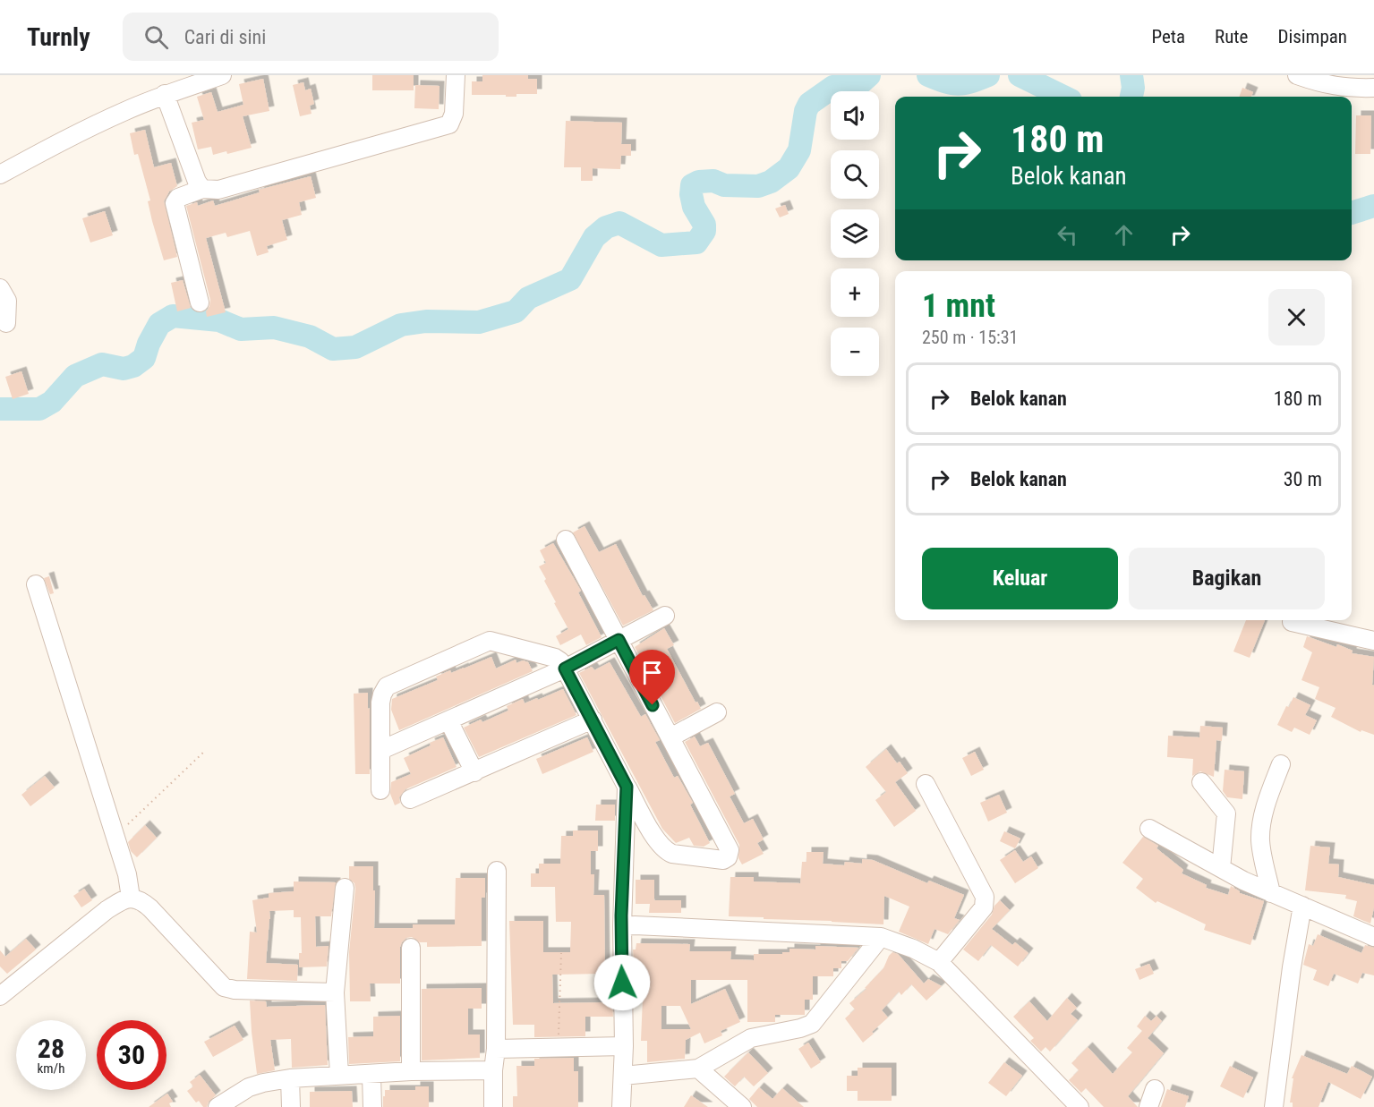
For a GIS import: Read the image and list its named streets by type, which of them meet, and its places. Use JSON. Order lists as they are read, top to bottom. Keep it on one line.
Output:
{"page":{"header":"Turnly","search":"Cari di sini","nav":["Peta","Rute","Disimpan"],"map_buttons":["+","−"],"turn":["180 m","Belok kanan"],"heading":["1 mnt","250 m · 15:31"],"list":[{"name":"Belok kanan","value":"180 m"},{"name":"Belok kanan","value":"30 m"}],"buttons":["Keluar","Bagikan"],"speed":"28 km/h","limit":"30"}}
